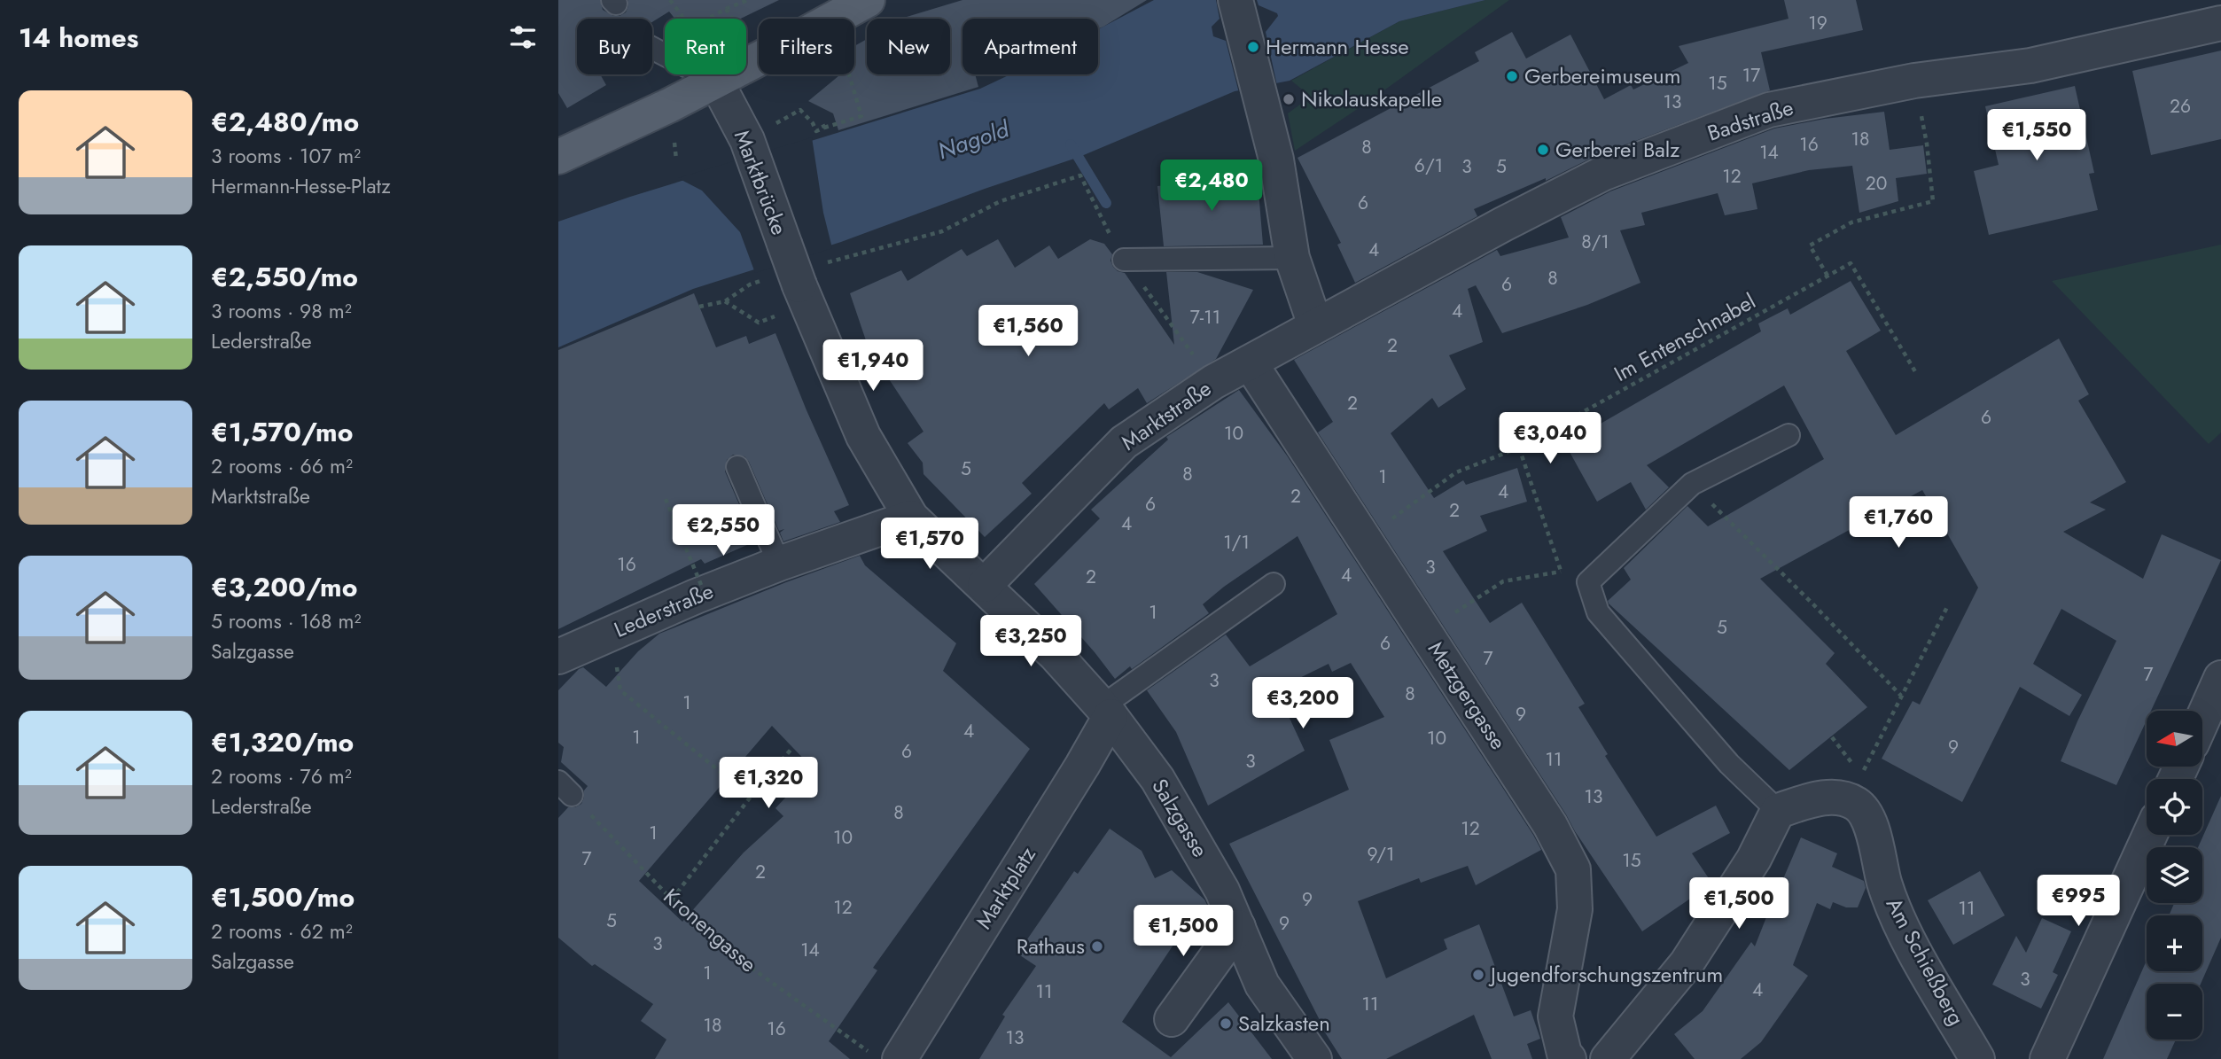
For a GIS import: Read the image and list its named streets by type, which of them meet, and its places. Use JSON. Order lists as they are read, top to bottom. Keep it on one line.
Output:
{"streets":{"street":["Badstraße","Marktbrücke","Marktstraße","Lederstraße","Metzgergasse","Salzgasse","Marktplatz","Am Schießberg"],"path":["Im Entenschnabel","Kronengasse"]},"crossings":[["Badstraße","Marktstraße"],["Marktbrücke","Lederstraße"],["Im Entenschnabel","Metzgergasse"],["Marktstraße","Metzgergasse"],["Salzgasse","Marktplatz"],["Marktplatz","Kronengasse"]],"water":["Nagold"],"places":["Hermann Hesse","Gerbereimuseum","Nikolauskapelle","Gerberei Balz","Rathaus","Jugendforschungszentrum","Salzkasten"],"house_numbers":["19","17","15","13","26","18","16","8","14","6/1","3","5","12","20","6","8/1","4","8","6","4","7-11","2","2","6","10","5","8","1","4","2","6","2","4","1/1","16","3","4","2","1","5","6","7","7","3","8","1","9","4","1","10","9","6","11","3","13","8","12","1","10","9/1","7","15","2","9","12","11","5","9","3","14","1","3","4","11","11","18","16","13"],"north":"left","page":{"heading":"14 homes","chip":["Buy","Rent","Filters","New","Apartment"],"list":[{"name":"€2,480/mo","note":"3 rooms · 107 m² · Hermann-Hesse-Platz"},{"name":"€2,550/mo","note":"3 rooms · 98 m² · Lederstraße"},{"name":"€1,570/mo","note":"2 rooms · 66 m² · Marktstraße"},{"name":"€3,200/mo","note":"5 rooms · 168 m² · Salzgasse"},{"name":"€1,320/mo","note":"2 rooms · 76 m² · Lederstraße"},{"name":"€1,500/mo","note":"2 rooms · 62 m² · Salzgasse"}],"price":["€1,550","€2,480","€1,560","€1,940","€3,040","€1,760","€2,550","€1,570","€3,250","€3,200","€1,320","€995","€1,500","€1,500"],"map_buttons":["+","−"]}}
